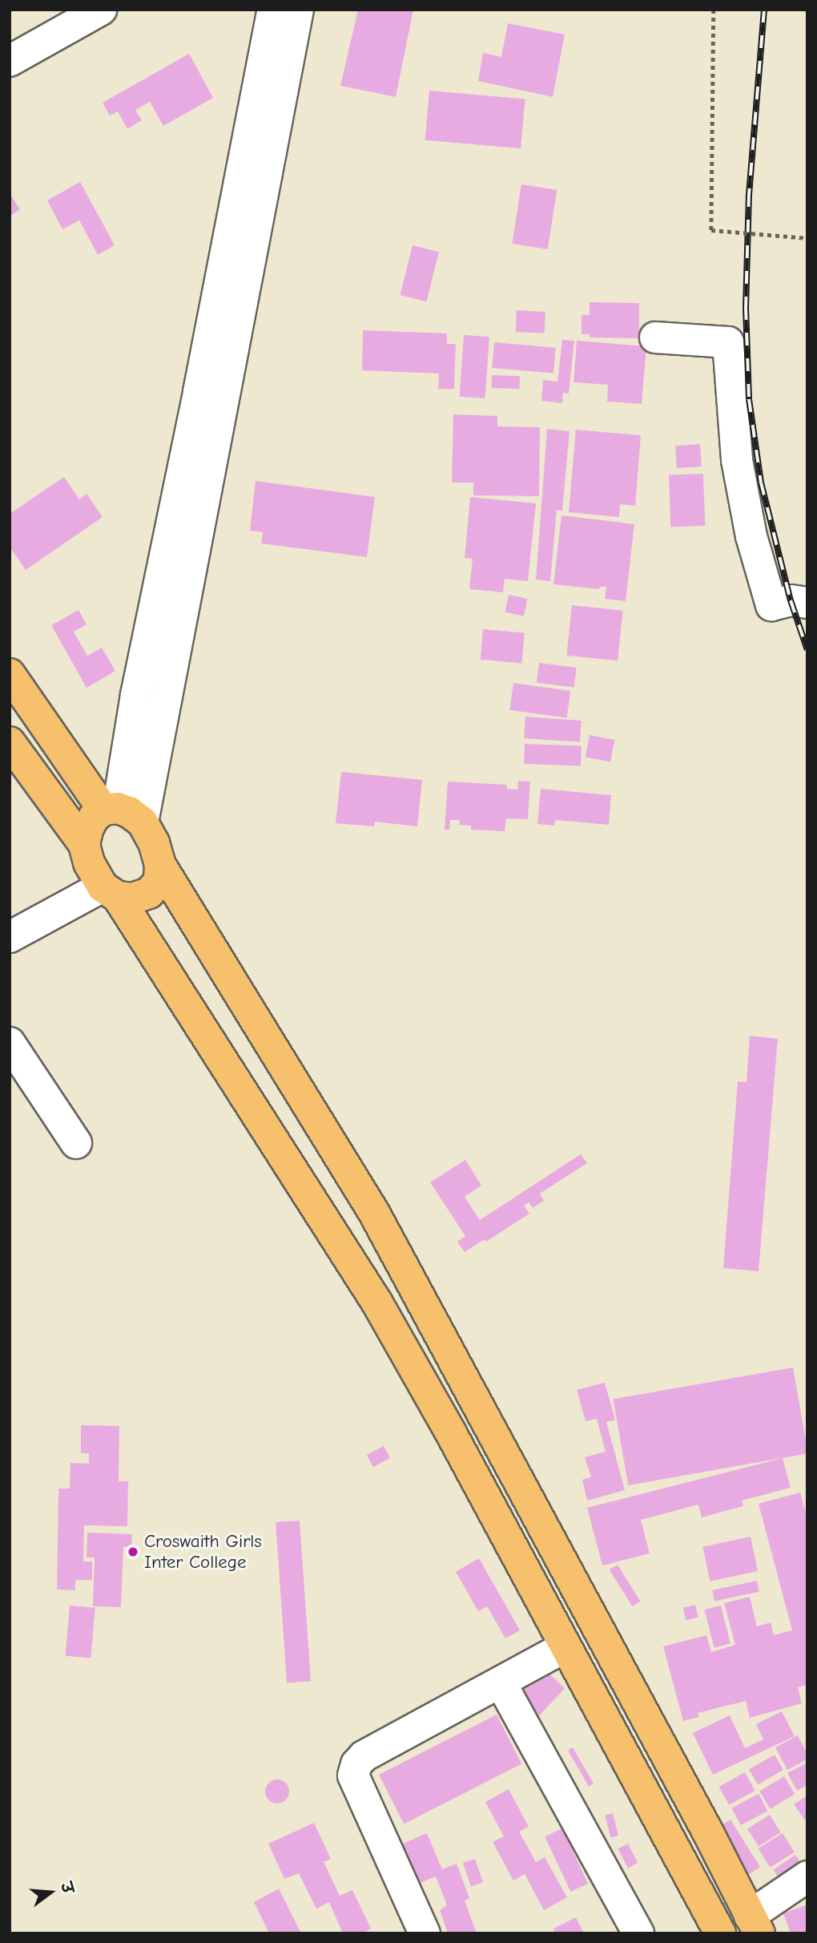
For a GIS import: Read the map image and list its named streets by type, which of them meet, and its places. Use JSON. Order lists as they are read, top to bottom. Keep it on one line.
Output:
{"places":["Croswaith Girls Inter College"],"north":"right"}
